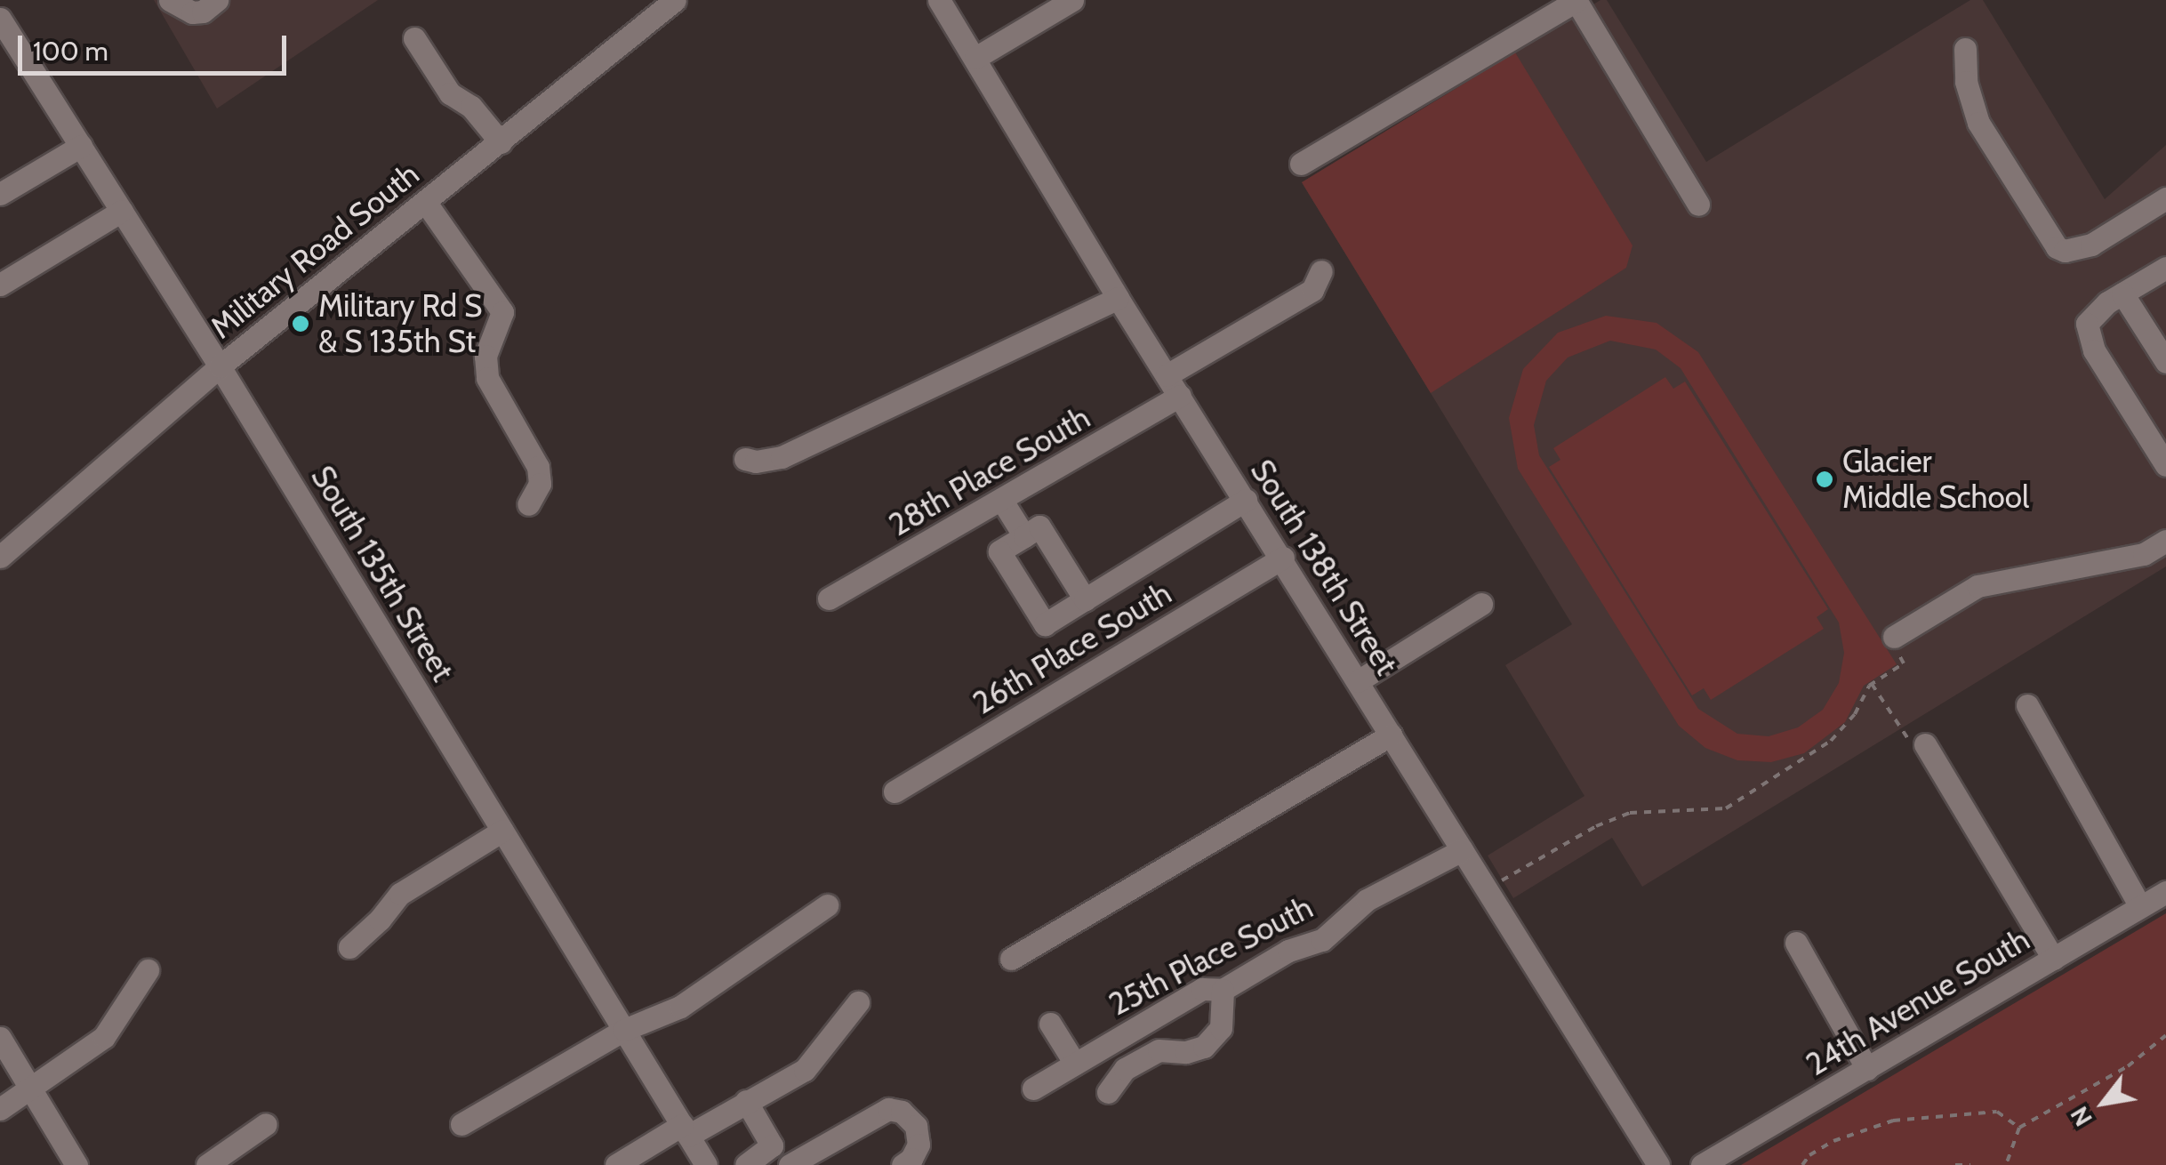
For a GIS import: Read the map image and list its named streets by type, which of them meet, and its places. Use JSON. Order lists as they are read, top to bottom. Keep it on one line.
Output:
{"streets":{"street":["Military Road South","28th Place South","South 138th Street","South 135th Street","26th Place South","25th Place South","24th Avenue South"]},"crossings":[["Military Road South","South 135th Street"],["28th Place South","South 138th Street"],["South 138th Street","26th Place South"],["South 138th Street","25th Place South"]],"places":["Military Rd S & S 135th St","Glacier Middle School"],"scale_bar":"100 m","north":"bottom left"}
